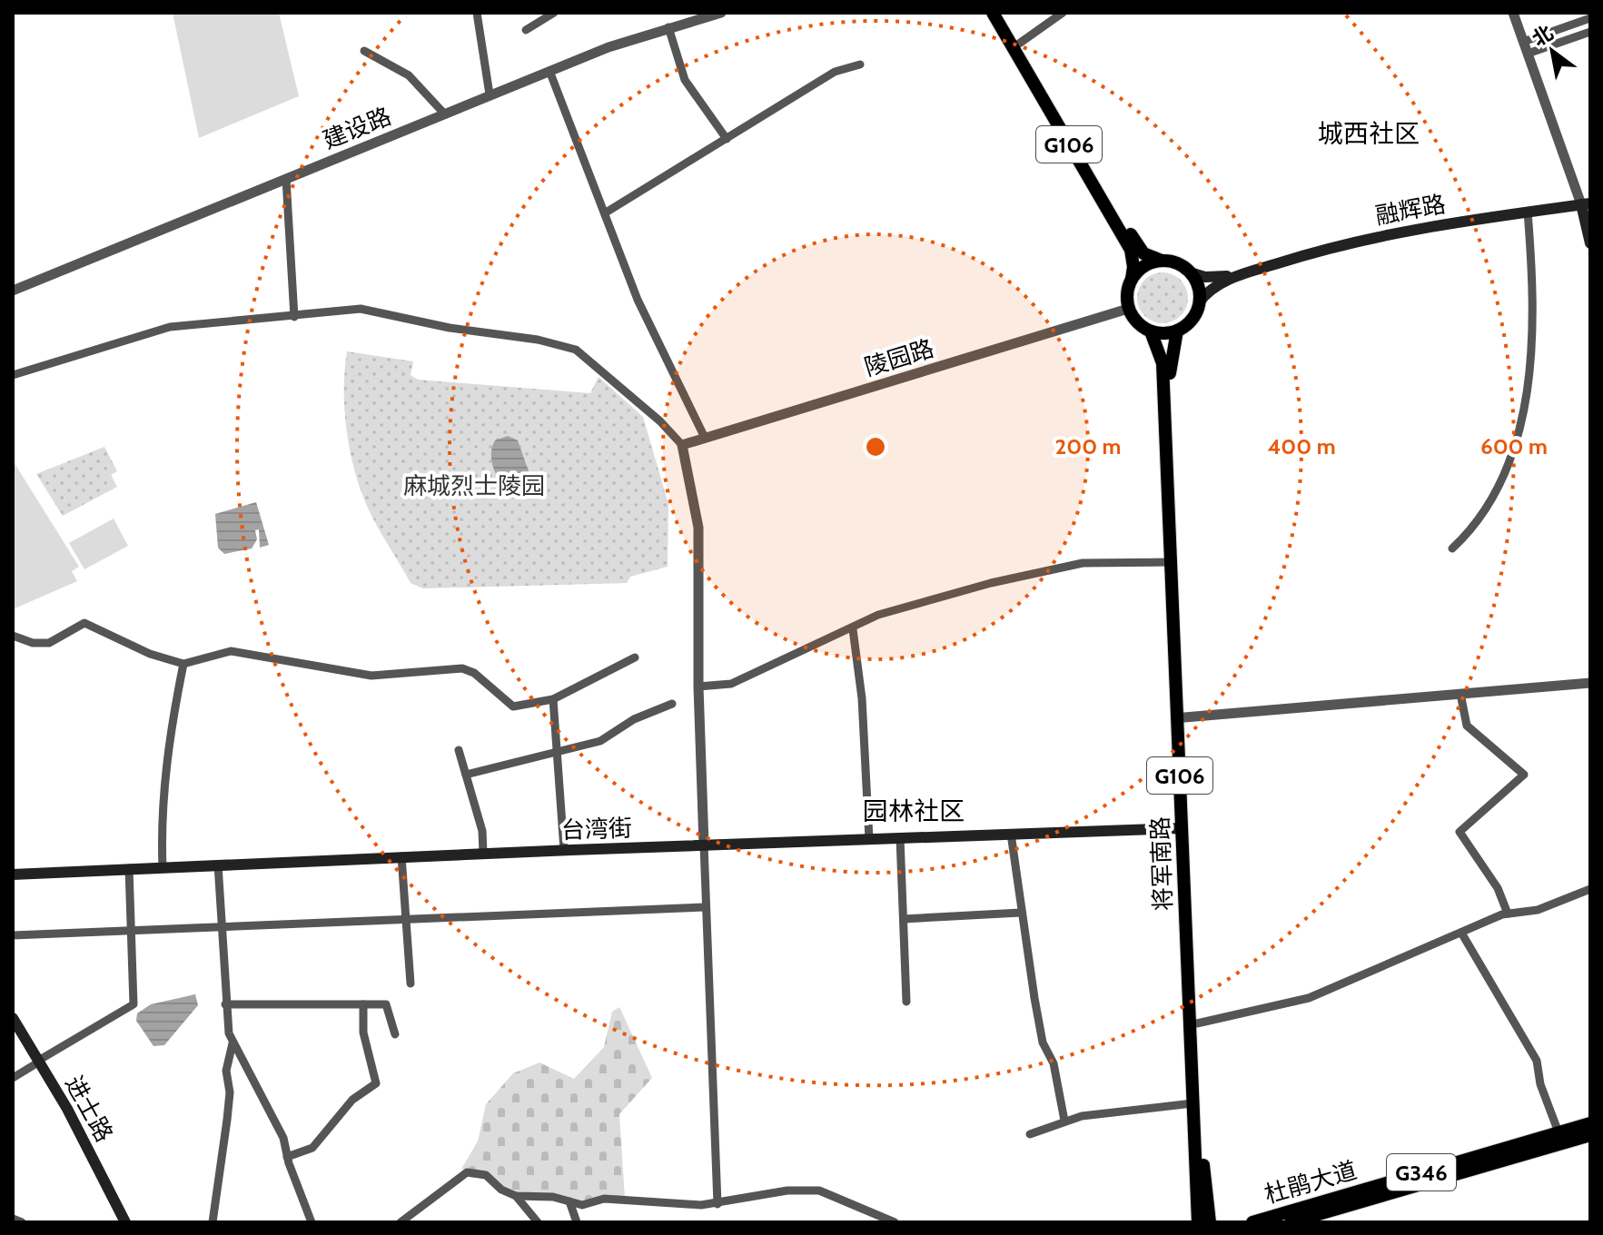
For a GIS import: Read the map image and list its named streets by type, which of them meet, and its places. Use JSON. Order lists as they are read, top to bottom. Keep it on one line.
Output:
{"streets":{"highway":["G106","将军南路","G346","杜鹃大道"],"main road":["融辉路","台湾街","进士路"],"street":["建设路","陵园路"]},"crossings":[["G106","陵园路"],["G106","将军南路"],["陵园路","将军南路"],["台湾街","将军南路"]],"districts":["城西社区","园林社区"],"parks":["麻城烈士陵园"],"north":"top left","rings":["200 m","400 m","600 m"]}
